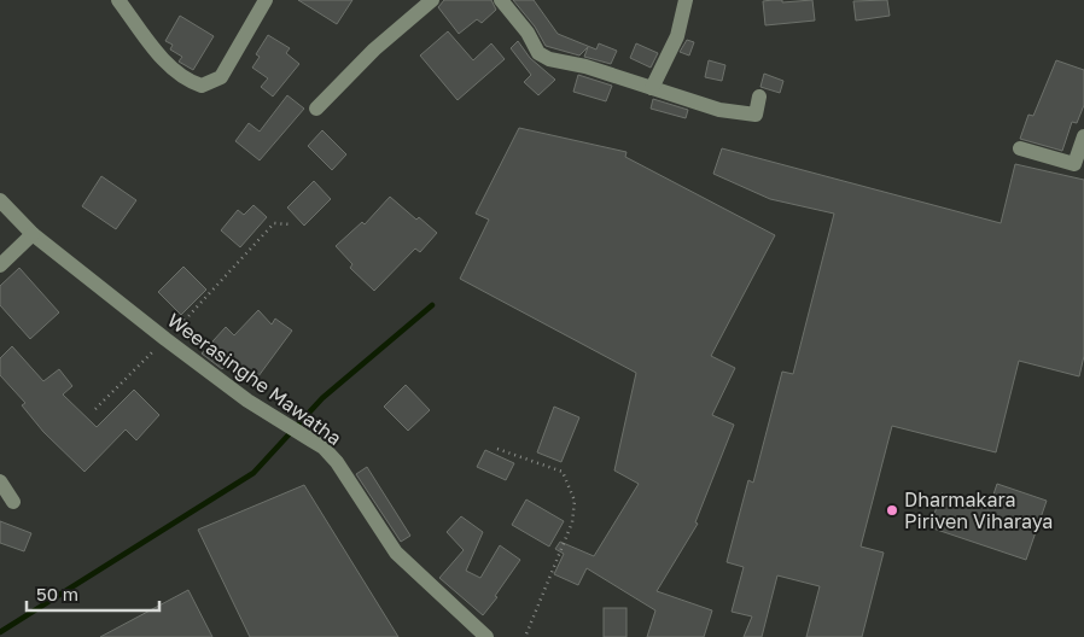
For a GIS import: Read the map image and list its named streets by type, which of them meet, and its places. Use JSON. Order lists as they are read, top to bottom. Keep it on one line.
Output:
{"streets":{"street":["Weerasinghe Mawatha"]},"places":["Dharmakara Piriven Viharaya"],"scale_bar":"50 m"}
